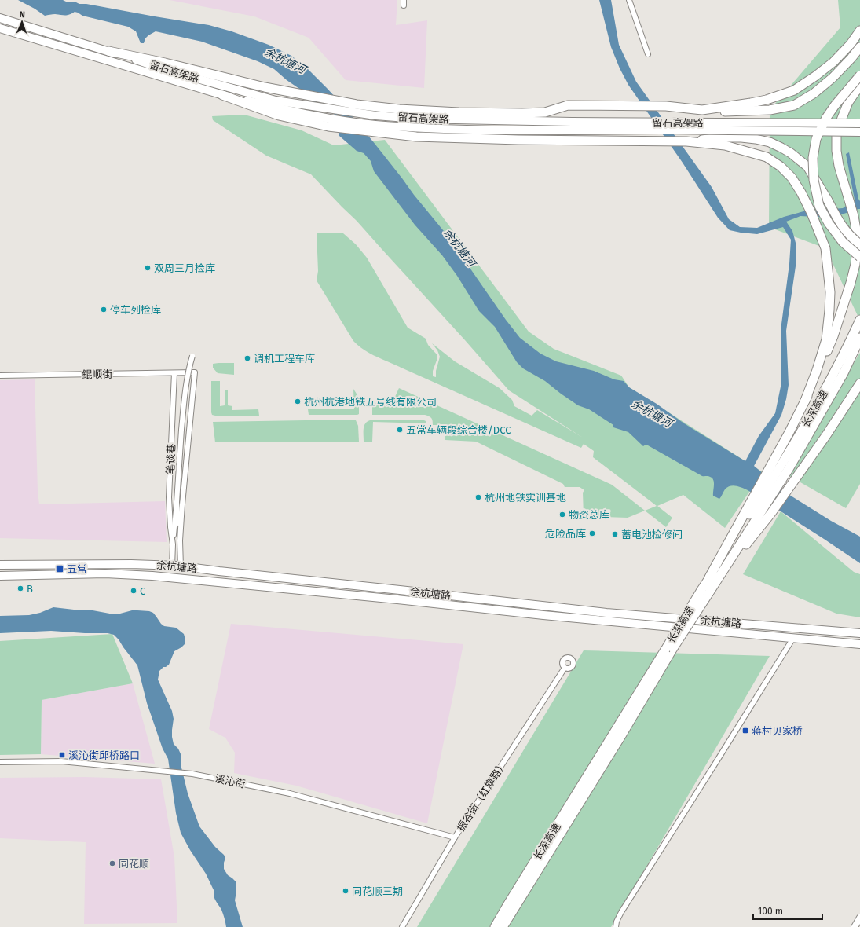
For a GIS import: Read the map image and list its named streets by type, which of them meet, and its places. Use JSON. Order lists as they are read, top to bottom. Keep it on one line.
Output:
{"streets":{"highway":["长深高速"],"main road":["留石高架路","余杭塘路"],"street":["鲲顺街","笔谈巷","溪沁街","振谷街（红旗路）"]},"crossings":[["鲲顺街","笔谈巷"],["笔谈巷","余杭塘路"],["溪沁街","振谷街（红旗路）"]],"water":["余杭塘河"],"places":{"other":["双周三月检库","停车列检库","调机工程车库","杭州杭港地铁五号线有限公司","五常车辆段综合楼/DCC","杭州地铁实训基地","物资总库","危险品库","蓄电池检修间","B","C","同花顺","同花顺三期"],"transit":["五常","蒋村贝家桥","溪沁街邱桥路口"]},"scale_bar":"100 m","north":"top"}
